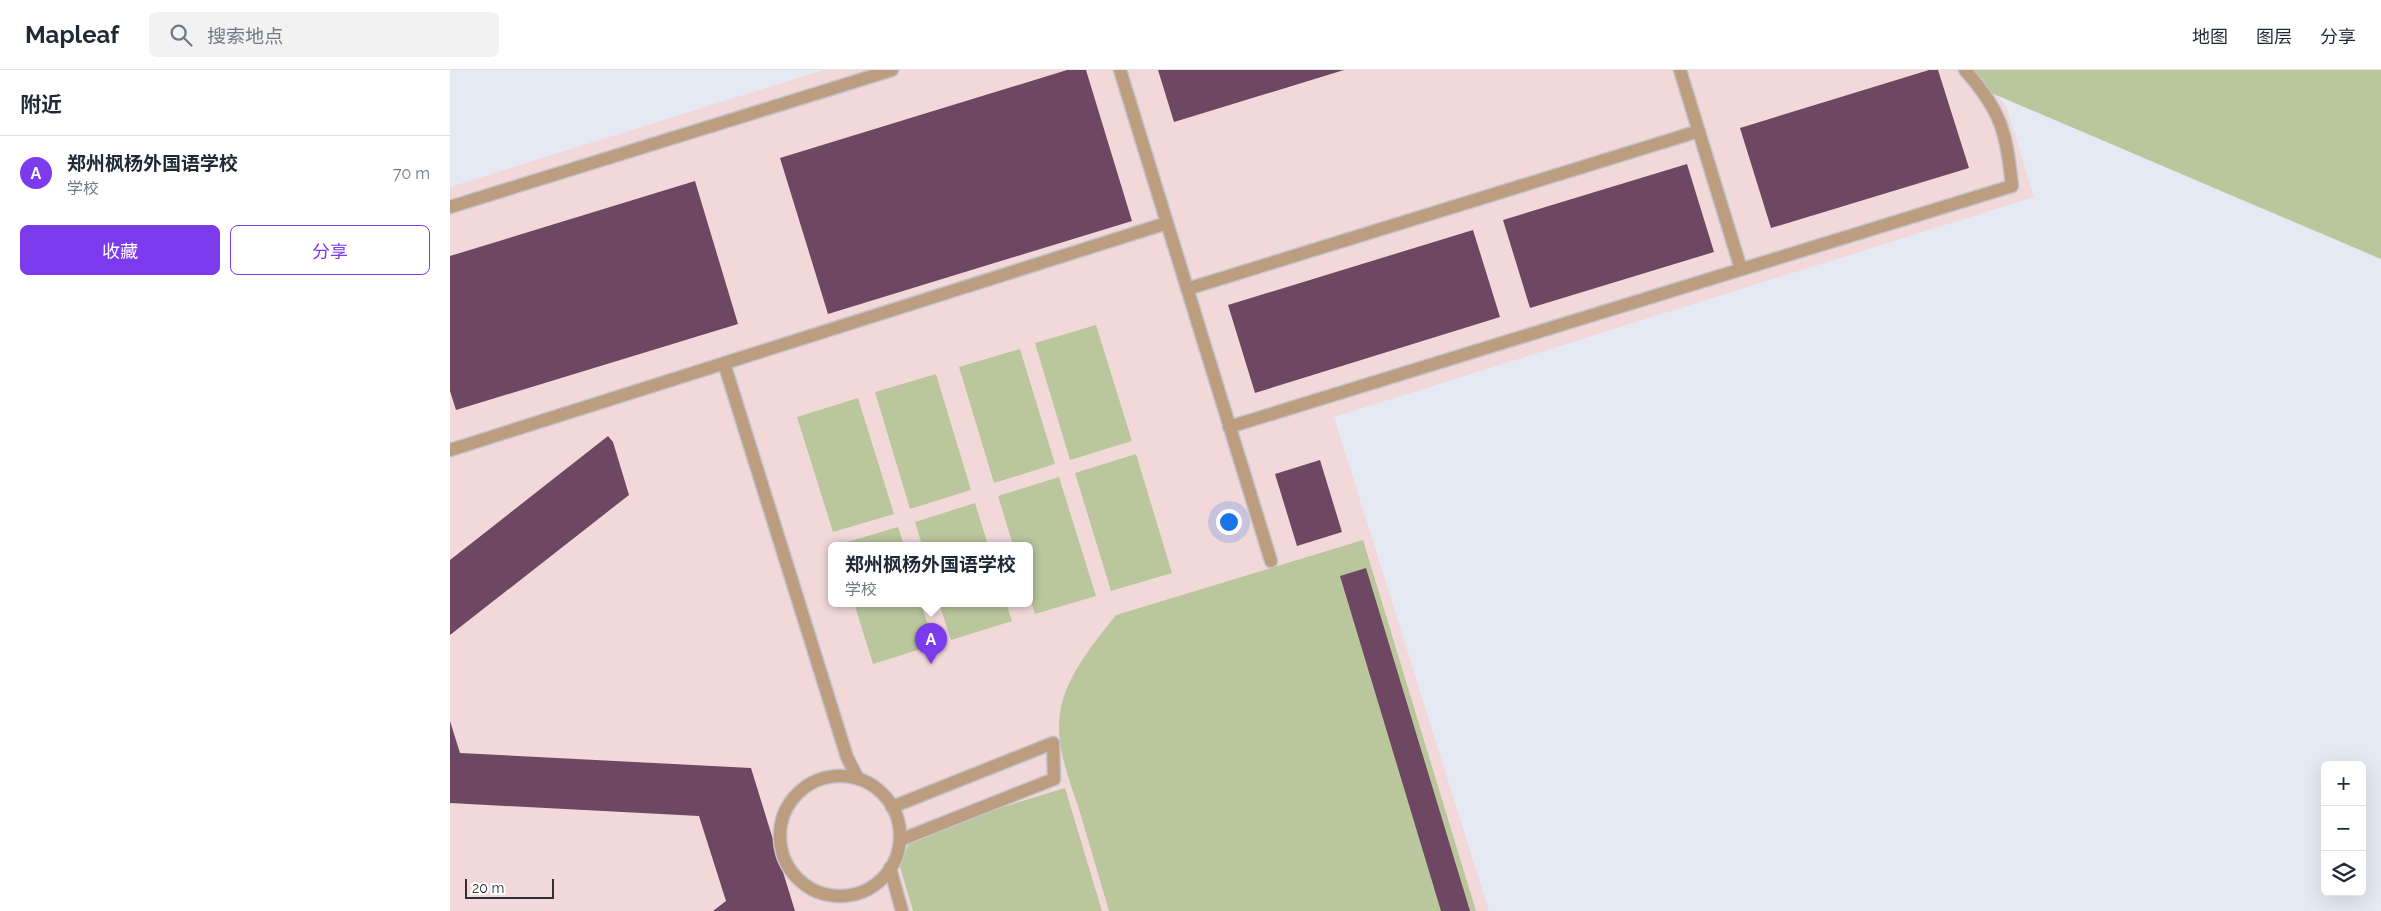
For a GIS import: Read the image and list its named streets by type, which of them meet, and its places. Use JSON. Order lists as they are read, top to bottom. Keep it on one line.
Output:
{"scale_bar":"20 m","page":{"header":"Mapleaf","search":"搜索地点","nav":["地图","图层","分享"],"heading":"附近","list":[{"mark":"A","name":"郑州枫杨外国语学校","note":"学校","value":"70 m"}],"buttons":["收藏","分享"],"popup":["郑州枫杨外国语学校","学校"],"pins":"A","map_buttons":["+","−"],"scale":"20 m"}}
